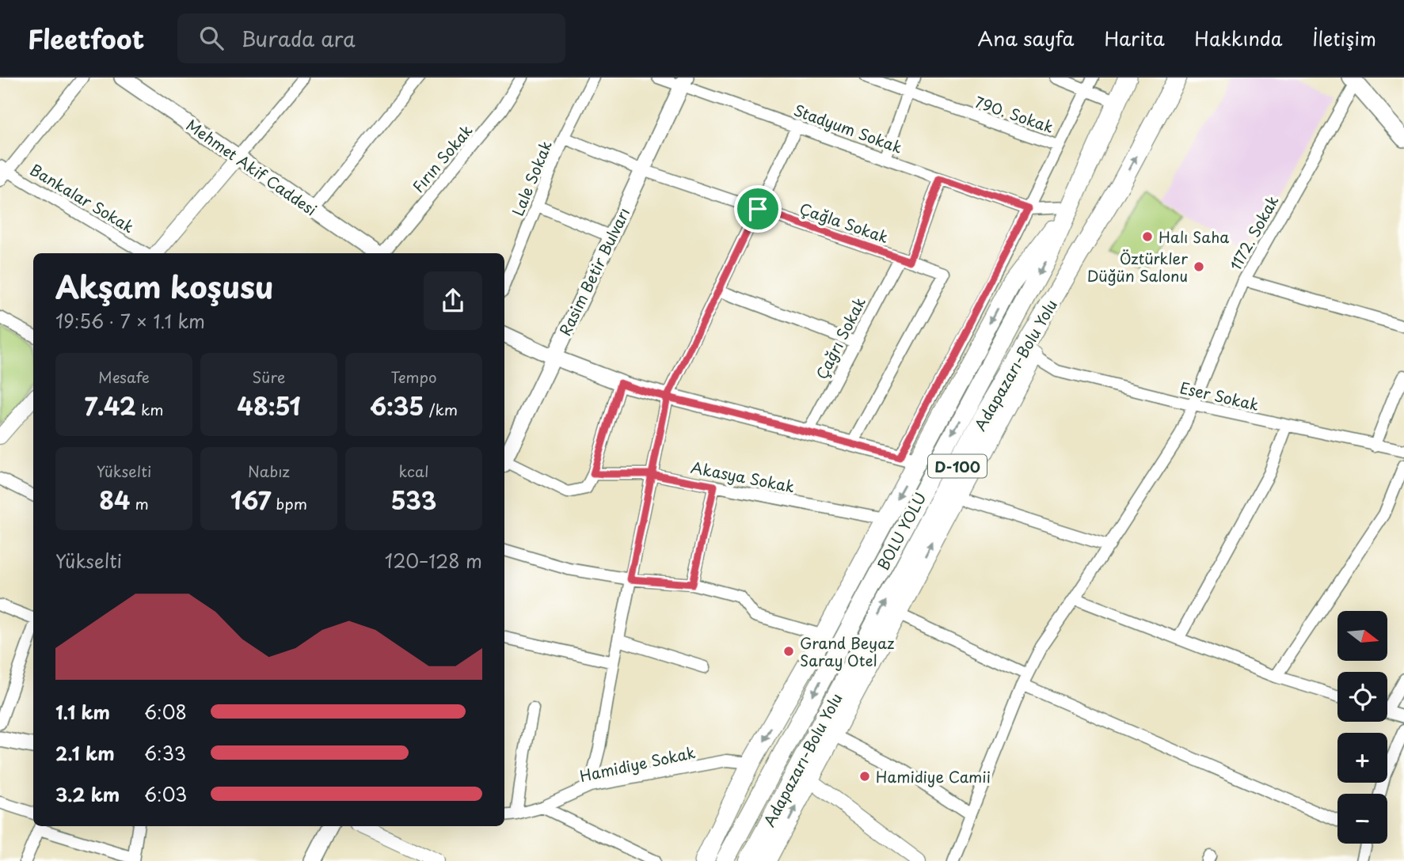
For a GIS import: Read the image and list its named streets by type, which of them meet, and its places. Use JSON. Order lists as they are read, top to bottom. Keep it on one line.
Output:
{"streets":{"highway":["Adapazarı-Bolu Yolu","D-100","BOLU YOLU"],"main road":["Mehmet Akif Caddesi","Rasim Betir Bulvarı"],"street":["790. Sokak","Stadyum Sokak","Fırın Sokak","Lale Sokak","Bankalar Sokak","Çağla Sokak","1172. Sokak","Çağrı Sokak","Eser Sokak","Akasya Sokak","Hamidiye Sokak"]},"crossings":[["Stadyum Sokak","Rasim Betir Bulvarı"],["Stadyum Sokak","Çağrı Sokak"],["Lale Sokak","Çağla Sokak"],["Çağla Sokak","Rasim Betir Bulvarı"],["Çağla Sokak","Çağrı Sokak"],["1172. Sokak","Eser Sokak"]],"places":["Halı Saha","Öztürkler Düğün Salonu","Grand Beyaz Saray Otel","Hamidiye Camii"],"north":"right","page":{"header":"Fleetfoot","search":"Burada ara","nav":["Ana sayfa","Harita","Hakkında","İletişim"],"heading":["Akşam koşusu","19:56 · 7 × 1.1 km"],"stats":[["Mesafe","7.42 km"],["Süre","48:51"],["Tempo","6:35 /km"],["Yükselti","84 m"],["Nabız","167 bpm"],["kcal","533"]],"chart":["Yükselti","120–128 m"],"map_buttons":["+","−"],"list":[{"name":"1.1 km","note":"6:08"},{"name":"2.1 km","note":"6:33"},{"name":"3.2 km","note":"6:03"}]}}
